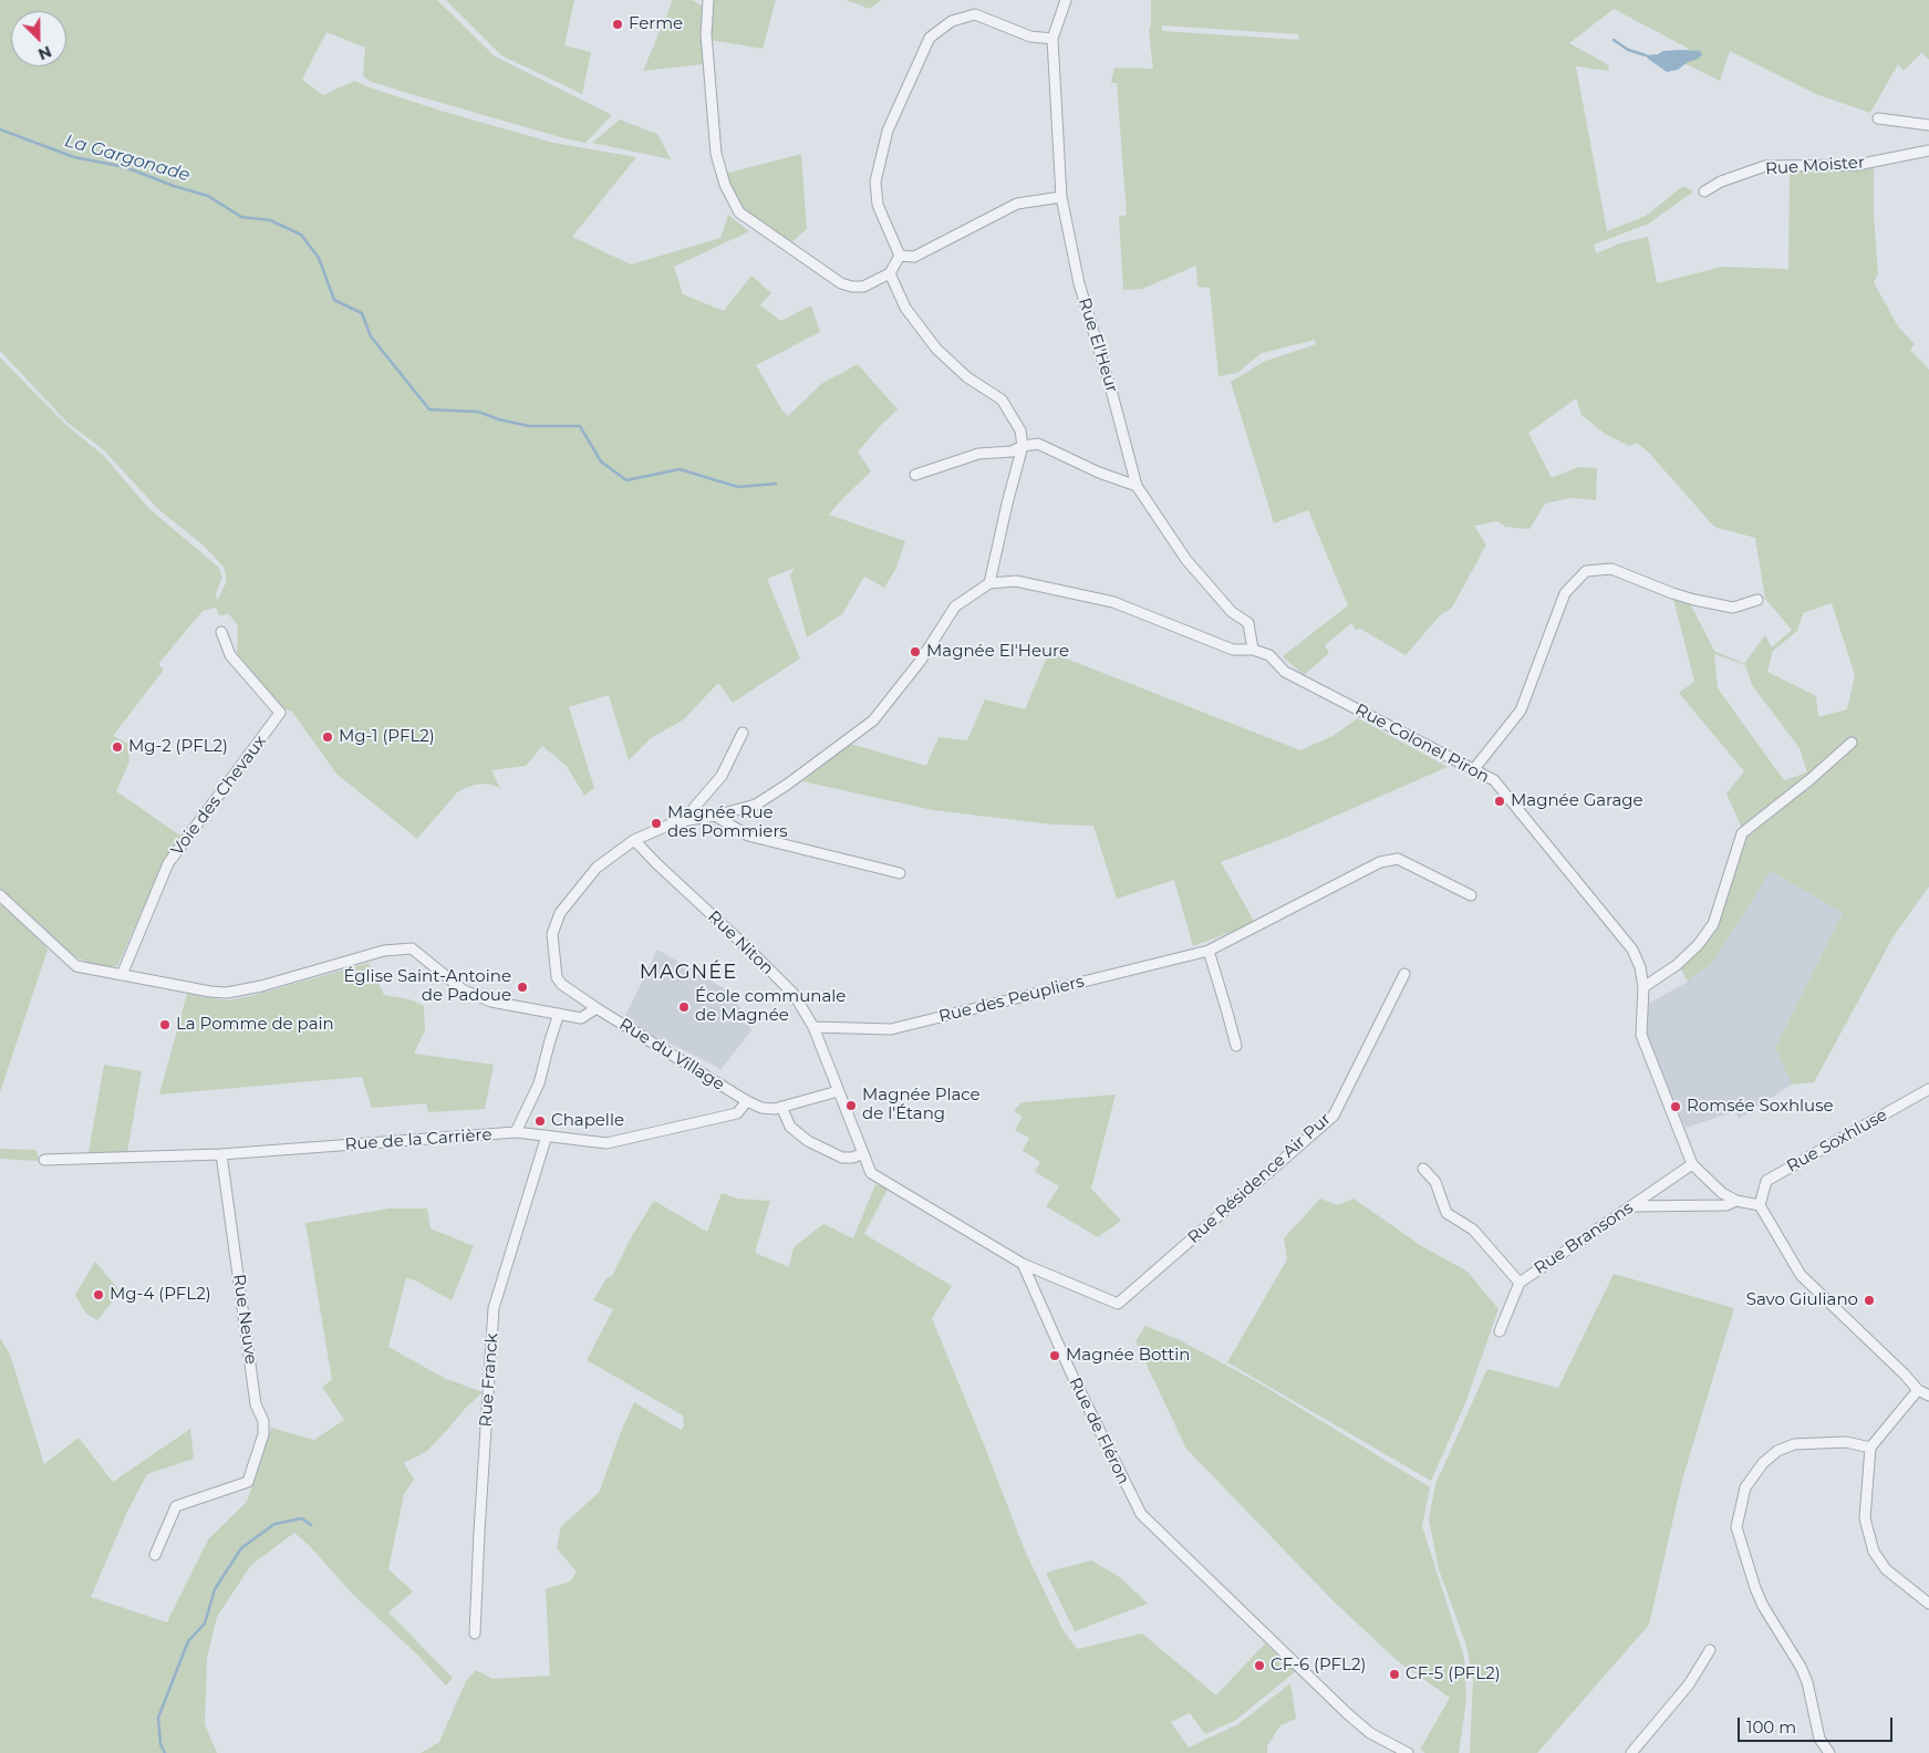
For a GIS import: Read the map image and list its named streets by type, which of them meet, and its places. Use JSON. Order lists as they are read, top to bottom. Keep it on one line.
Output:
{"streets":{"street":["Rue Moister","Rue El'Heur","Rue Colonel Piron","Voie des Chevaux","Rue Niton","Rue des Peupliers","Rue du Village","Rue de la Carrière","Rue Soxhluse","Rue Résidence Air Pur","Rue Bransons","Rue Neuve","Rue Franck","Rue de Fléron"]},"crossings":[["Rue El'Heur","Rue Colonel Piron"],["Rue Colonel Piron","Rue Niton"],["Rue Colonel Piron","Rue du Village"],["Rue Colonel Piron","Rue Soxhluse"],["Rue Colonel Piron","Rue Bransons"],["Rue Niton","Rue des Peupliers"],["Rue du Village","Rue de la Carrière"],["Rue de la Carrière","Rue Neuve"],["Rue de la Carrière","Rue Franck"],["Rue Résidence Air Pur","Rue de Fléron"]],"districts":["MAGNÉE"],"water":["La Gargonade"],"places":["Ferme","Magnée El'Heure","Mg-1 (PFL2)","Mg-2 (PFL2)","Magnée Garage","Magnée Rue des Pommiers","Église Saint-Antoine de Padoue","École communale de Magnée","La Pomme de pain","Magnée Place de l'Étang","Romsée Soxhluse","Chapelle","Mg-4 (PFL2)","Savo Giuliano","Magnée Bottin","CF-6 (PFL2)","CF-5 (PFL2)"],"scale_bar":"100 m","north":"bottom right"}
